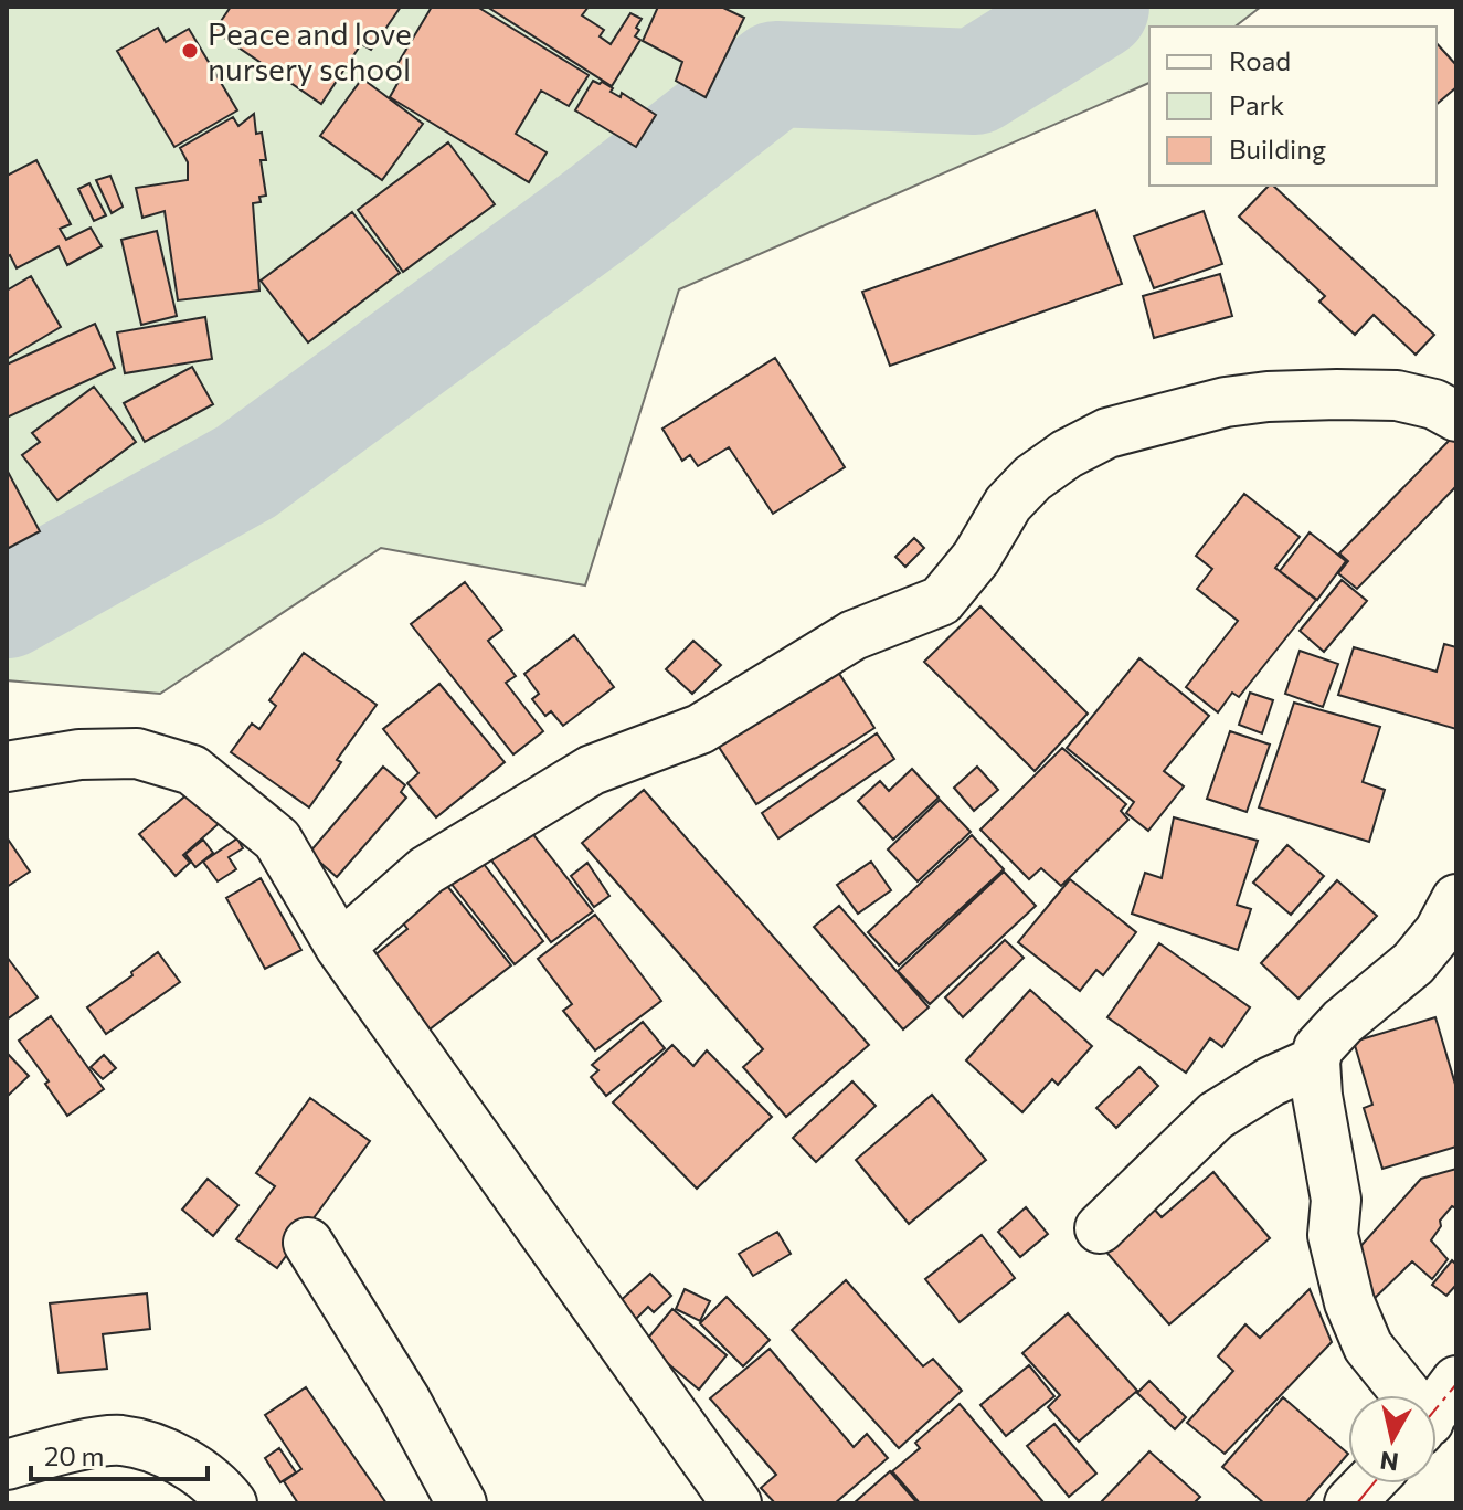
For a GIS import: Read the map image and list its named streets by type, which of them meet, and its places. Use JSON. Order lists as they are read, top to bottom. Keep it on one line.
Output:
{"places":["Peace and love nursery school"],"legend":["Road","Park","Building"],"scale_bar":"20 m","north":"bottom"}
